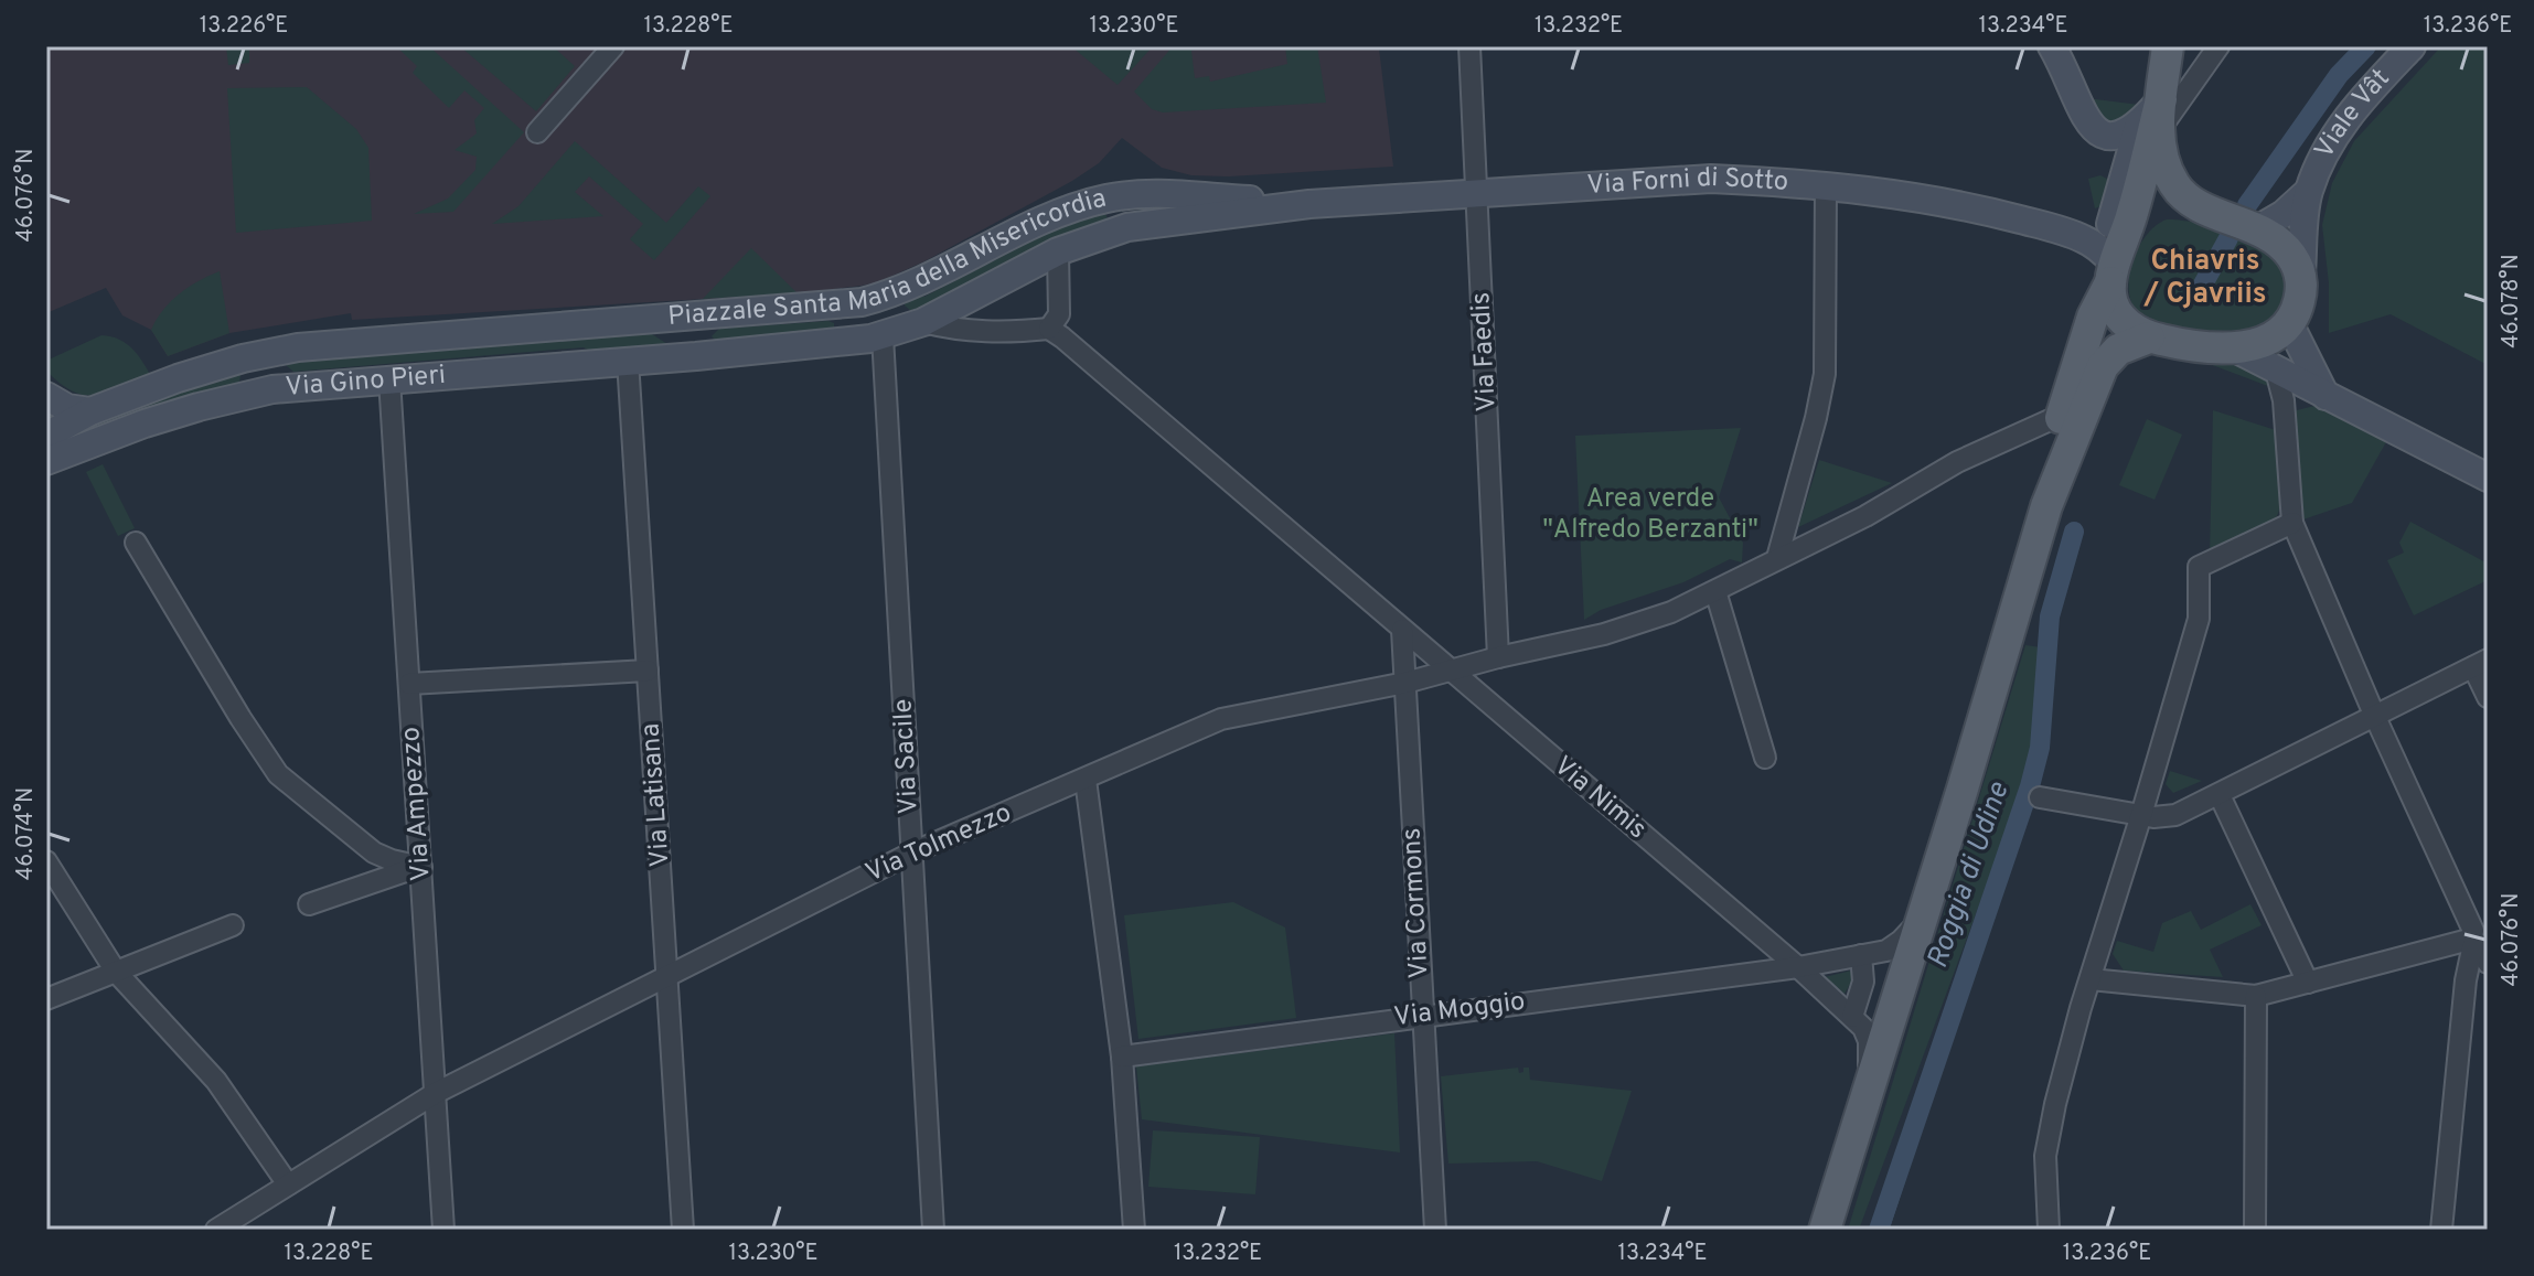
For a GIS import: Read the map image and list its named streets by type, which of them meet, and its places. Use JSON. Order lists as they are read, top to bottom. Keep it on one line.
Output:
{"streets":{"main road":["Viale Vât","Via Forni di Sotto","Piazzale Santa Maria della Misericordia","Via Gino Pieri"],"street":["Via Faedis","Via Sacile","Via Latisana","Via Nimis","Via Ampezzo","Via Tolmezzo","Via Cormons","Via Moggio"]},"crossings":[["Viale Vât","Via Forni di Sotto"],["Via Forni di Sotto","Piazzale Santa Maria della Misericordia"],["Via Forni di Sotto","Via Faedis"],["Piazzale Santa Maria della Misericordia","Via Gino Pieri"],["Piazzale Santa Maria della Misericordia","Via Sacile"],["Piazzale Santa Maria della Misericordia","Via Nimis"],["Via Faedis","Via Tolmezzo"],["Via Gino Pieri","Via Latisana"],["Via Gino Pieri","Via Ampezzo"],["Via Sacile","Via Tolmezzo"],["Via Latisana","Via Tolmezzo"],["Via Nimis","Via Tolmezzo"],["Via Nimis","Via Moggio"],["Via Ampezzo","Via Tolmezzo"],["Via Tolmezzo","Via Cormons"],["Via Cormons","Via Moggio"]],"districts":["Chiavris / Cjavriis"],"water":["Roggia di Udine"],"parks":["Area verde \"Alfredo Berzanti\""],"coordinates":["13.226°E","13.228°E","13.230°E","13.232°E","13.234°E","13.236°E","46.076°N","46.078°N","46.074°N"]}
